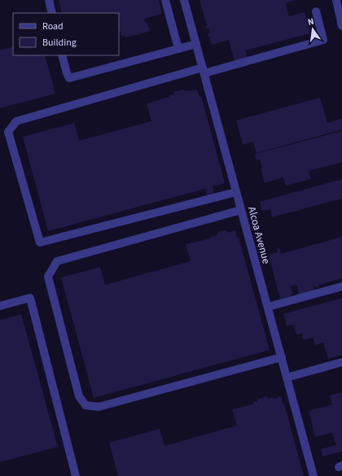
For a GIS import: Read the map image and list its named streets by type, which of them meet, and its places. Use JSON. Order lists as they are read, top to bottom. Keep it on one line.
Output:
{"streets":{"street":["Alcoa Avenue"]},"legend":["Road","Building"],"north":"top"}
